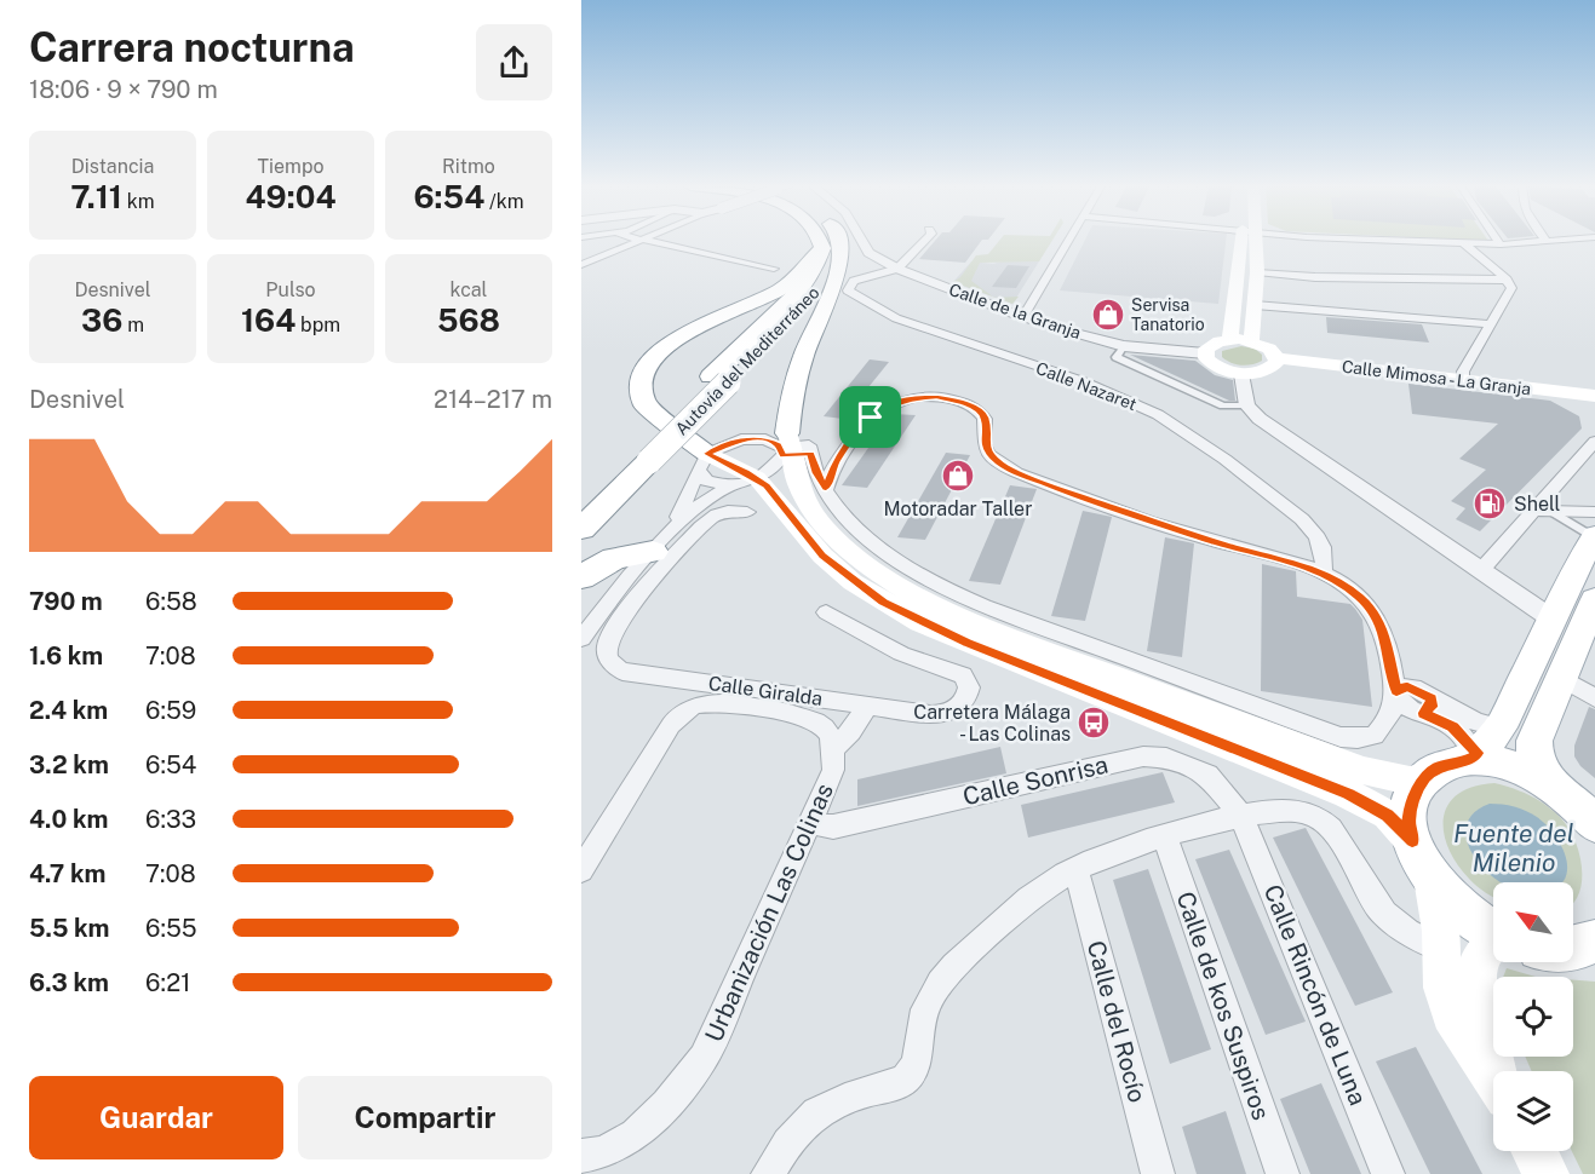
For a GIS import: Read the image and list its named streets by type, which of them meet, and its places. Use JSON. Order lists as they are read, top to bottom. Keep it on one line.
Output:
{"streets":{"highway":["Autovía del Mediterráneo"],"main road":["Calle Mimosa - La Granja"],"street":["Calle de la Granja","Calle Nazaret","Calle Giralda","Calle Sonrisa","Urbanización Las Colinas","Calle Rincón de Luna","Calle de kos Suspiros","Calle del Rocío"]},"crossings":[["Calle de la Granja","Calle Nazaret"],["Calle Sonrisa","Urbanización Las Colinas"],["Calle Sonrisa","Calle Rincón de Luna"]],"water":["Fuente del Milenio"],"places":{"shop":["Servisa Tanatorio","Motoradar Taller"],"fuel station":["Shell"],"bus stop":["Carretera Málaga - Las Colinas"]},"north":"top left","page":{"heading":["Carrera nocturna","18:06 · 9 × 790 m"],"stats":[["Distancia","7.11 km"],["Tiempo","49:04"],["Ritmo","6:54 /km"],["Desnivel","36 m"],["Pulso","164 bpm"],["kcal","568"]],"chart":["Desnivel","214–217 m"],"list":[{"name":"790 m","note":"6:58"},{"name":"1.6 km","note":"7:08"},{"name":"2.4 km","note":"6:59"},{"name":"3.2 km","note":"6:54"},{"name":"4.0 km","note":"6:33"},{"name":"4.7 km","note":"7:08"},{"name":"5.5 km","note":"6:55"},{"name":"6.3 km","note":"6:21"}],"buttons":["Guardar","Compartir"]}}
